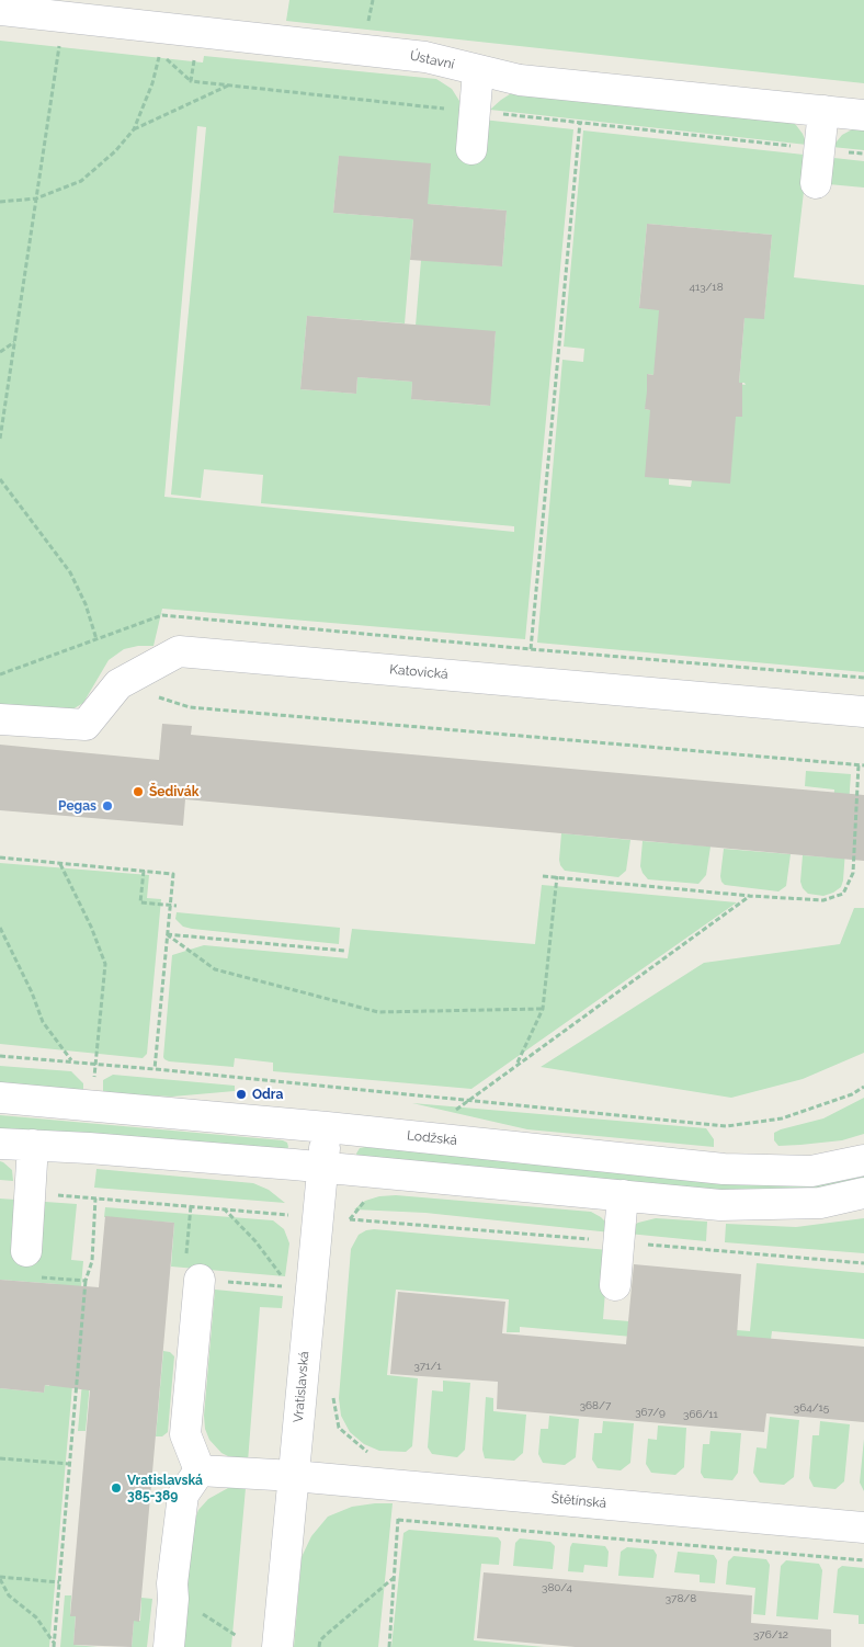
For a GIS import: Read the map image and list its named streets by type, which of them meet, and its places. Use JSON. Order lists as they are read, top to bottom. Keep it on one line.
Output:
{"streets":{"street":["Ústavní","Katovická","Lodžská","Vratislavská","Štětínská"]},"crossings":[["Lodžská","Vratislavská"],["Vratislavská","Štětínská"]],"places":["Šedivák","Pegas","Odra","Vratislavská 385-389"],"house_numbers":["413/18","371/1","368/7","364/15","367/9","366/11","380/4","378/8","376/12"]}
